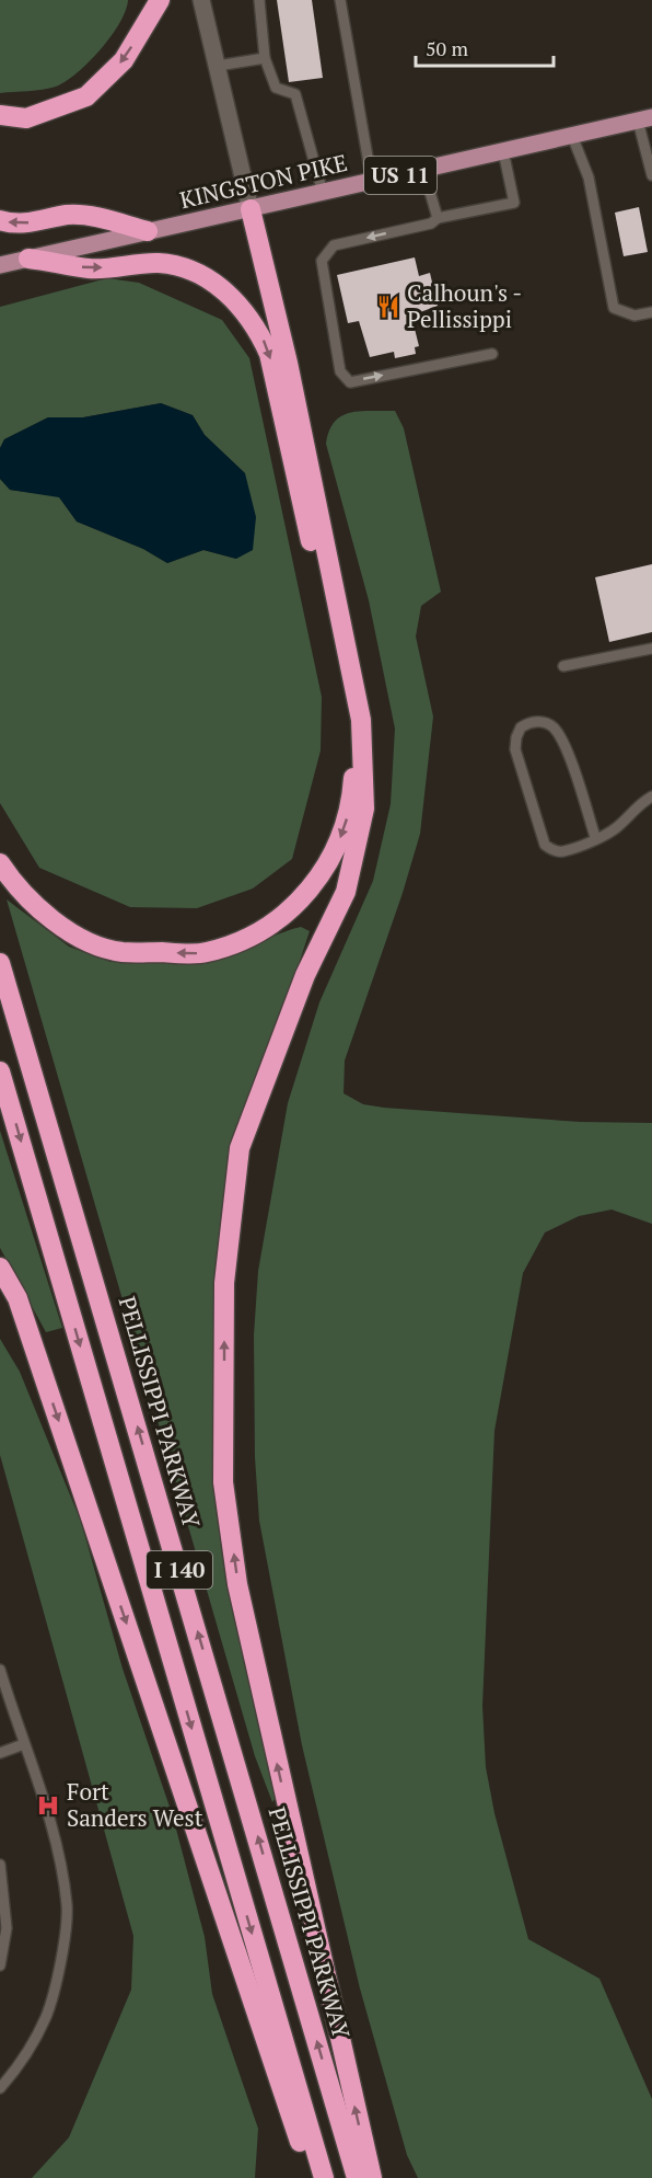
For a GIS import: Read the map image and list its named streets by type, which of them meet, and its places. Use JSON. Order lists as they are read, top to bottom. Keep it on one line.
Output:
{"streets":{"highway":["PELLISSIPPI PARKWAY","I 140"],"main road":["US 11","KINGSTON PIKE"]},"places":{"restaurant":["Calhoun's - Pellissippi"],"hospital":["Fort Sanders West"]},"scale_bar":"50 m"}
